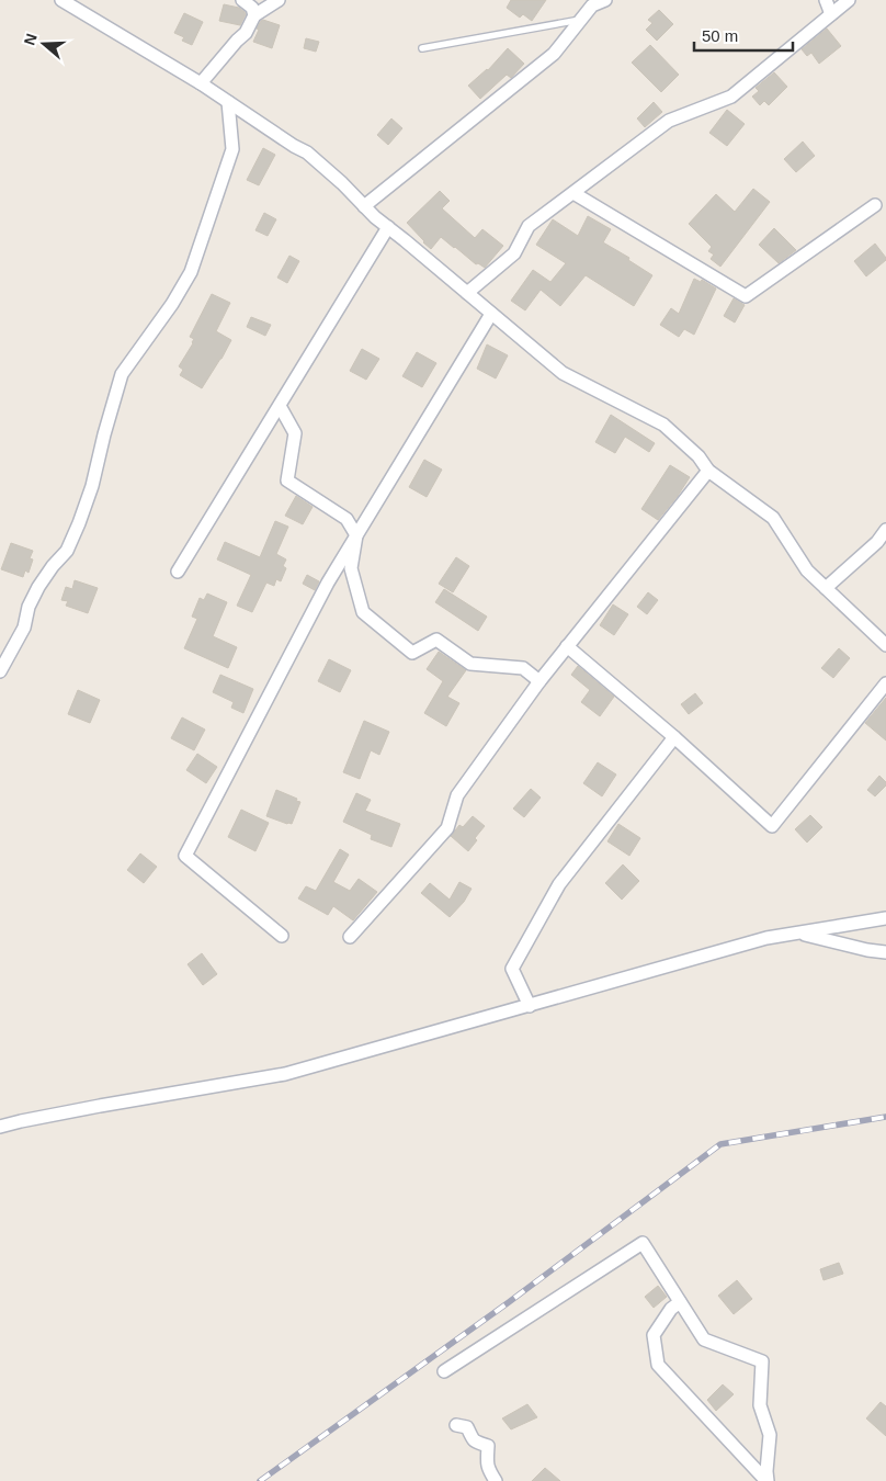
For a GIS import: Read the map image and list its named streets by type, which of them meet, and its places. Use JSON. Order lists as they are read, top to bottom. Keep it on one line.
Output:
{"scale_bar":"50 m","north":"left"}
